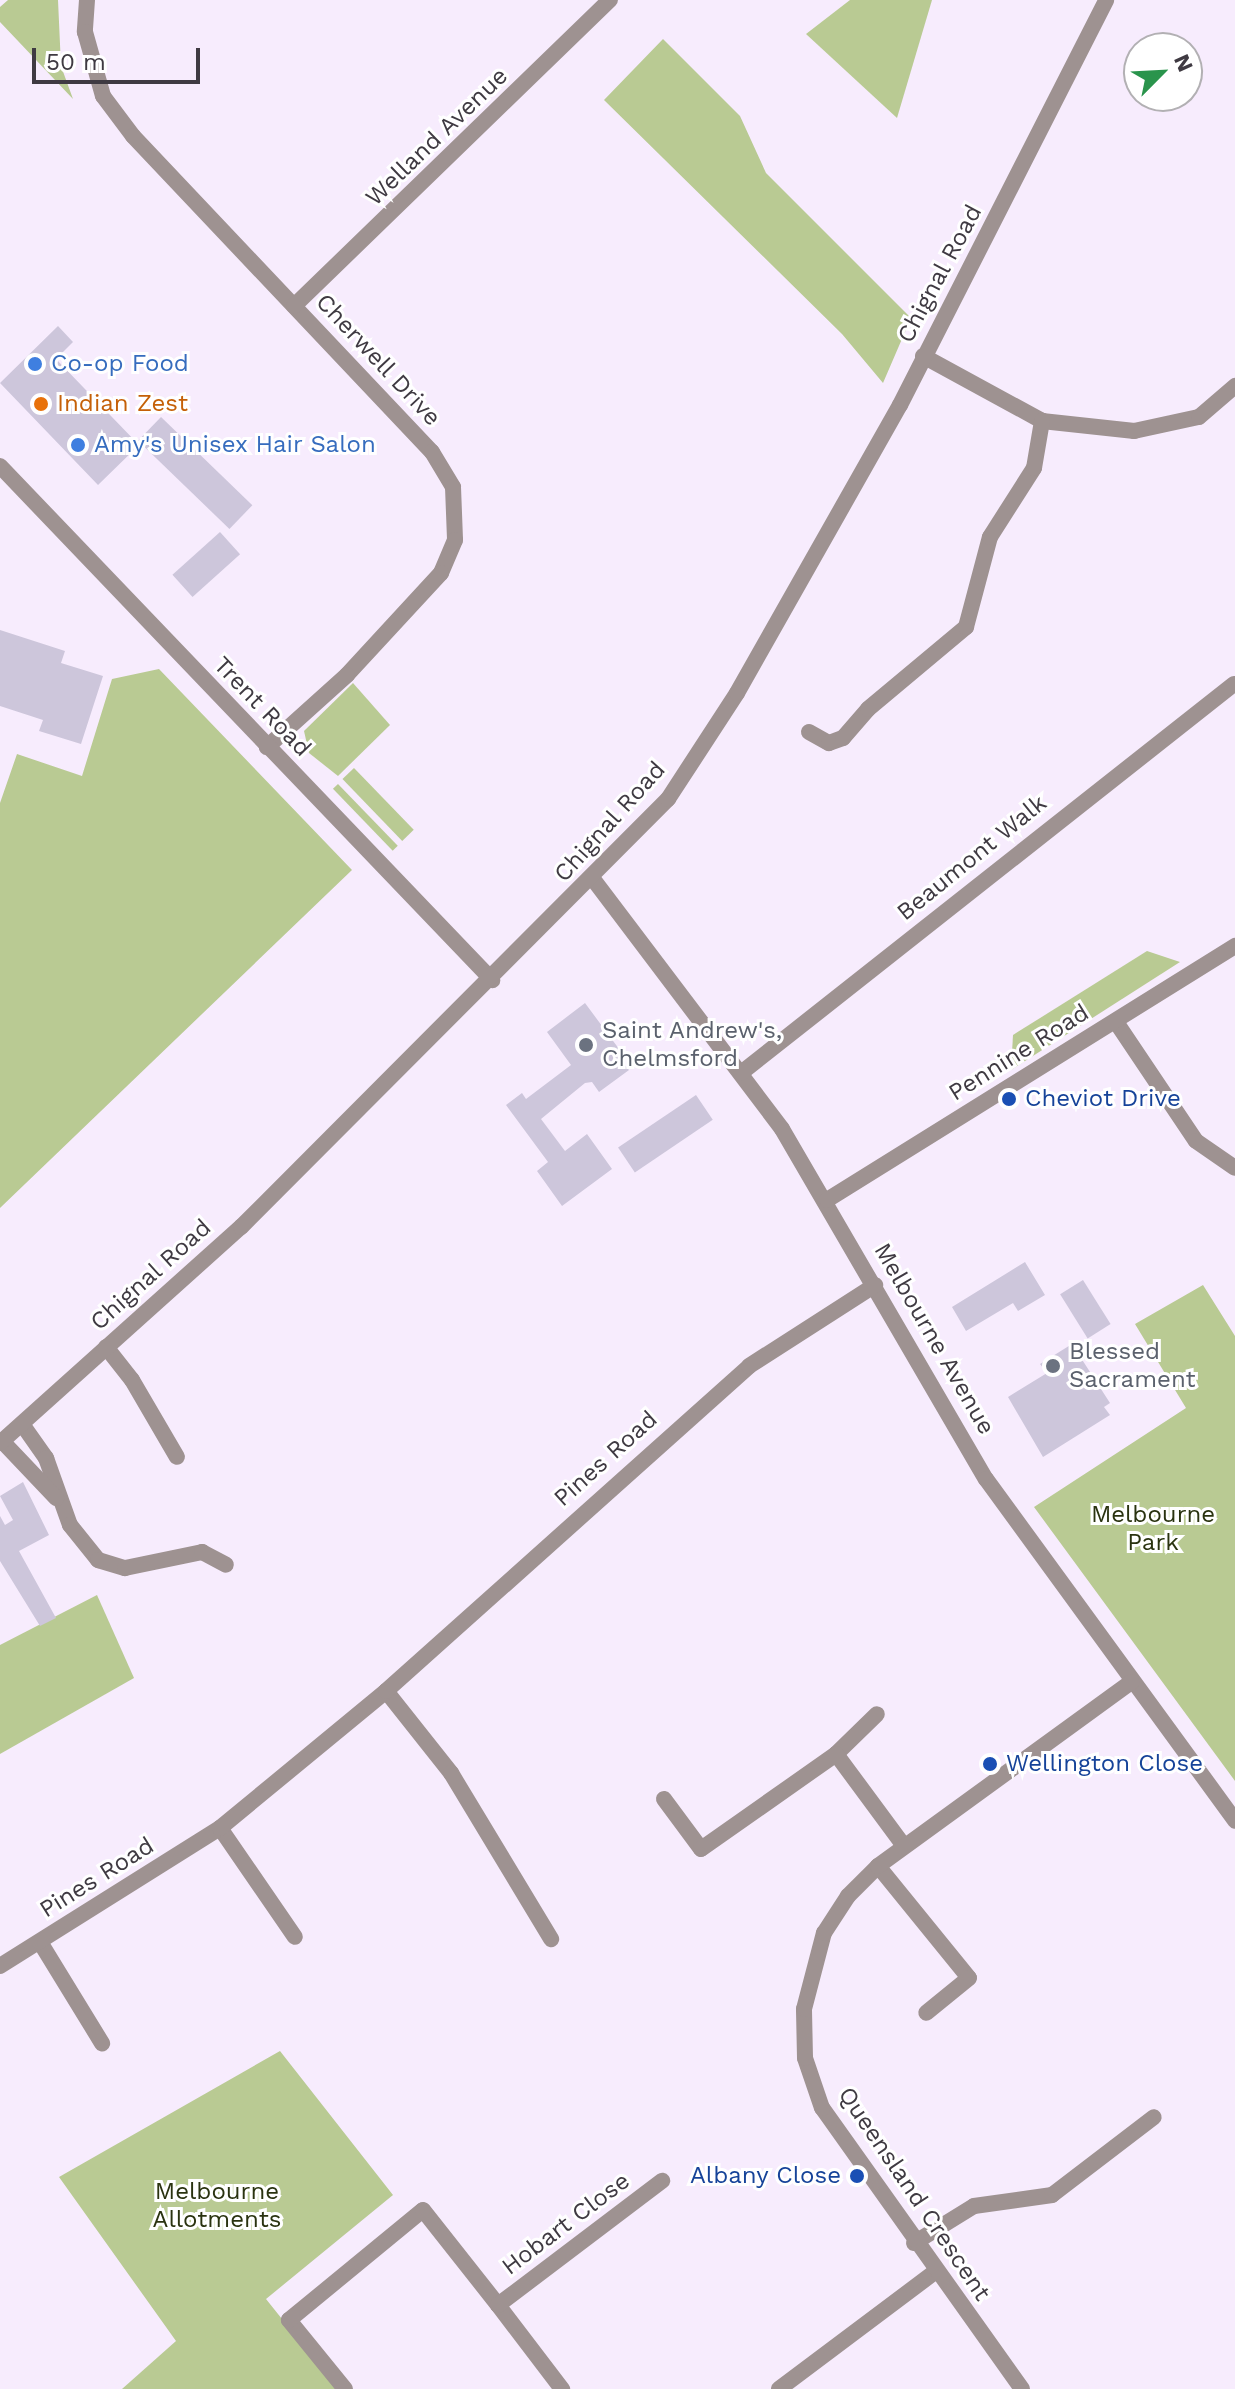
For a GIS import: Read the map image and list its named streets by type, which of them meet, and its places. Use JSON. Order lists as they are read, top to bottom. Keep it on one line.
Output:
{"streets":{"street":["Welland Avenue","Chignal Road","Cherwell Drive","Trent Road","Beaumont Walk","Pennine Road","Melbourne Avenue","Pines Road","Queensland Crescent","Hobart Close"]},"crossings":[["Welland Avenue","Cherwell Drive"],["Chignal Road","Trent Road"],["Chignal Road","Melbourne Avenue"],["Cherwell Drive","Trent Road"],["Beaumont Walk","Melbourne Avenue"],["Pennine Road","Melbourne Avenue"],["Melbourne Avenue","Pines Road"],["Melbourne Avenue","Queensland Crescent"]],"parks":["Melbourne Park","Melbourne Allotments"],"places":["Co-op Food","Indian Zest","Amy's Unisex Hair Salon","Saint Andrew's, Chelmsford","Cheviot Drive","Blessed Sacrament","Wellington Close","Albany Close"],"scale_bar":"50 m","north":"top right"}
